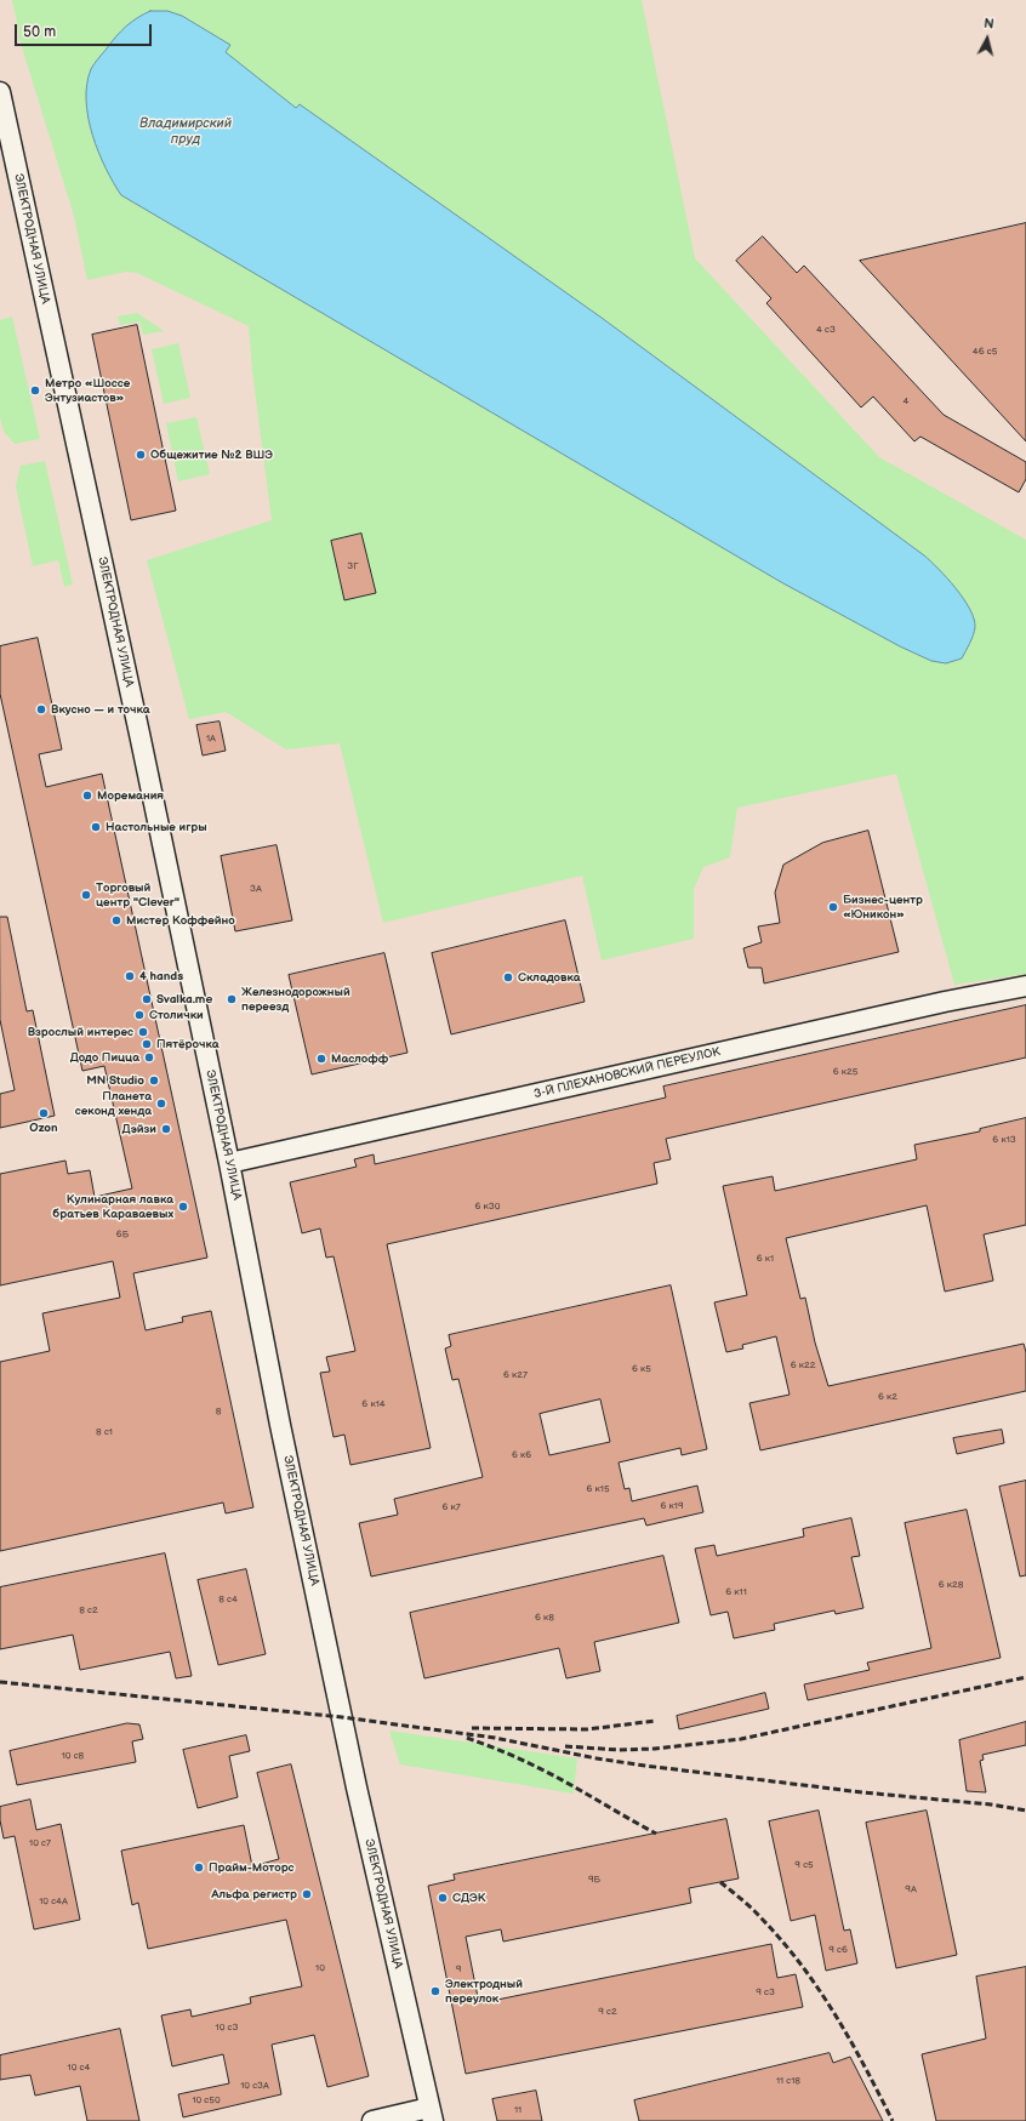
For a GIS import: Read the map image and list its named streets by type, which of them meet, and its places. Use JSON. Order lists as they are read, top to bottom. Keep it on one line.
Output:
{"streets":{"street":["ЭЛЕКТРОДНАЯ УЛИЦА","3-Й ПЛЕХАНОВСКИЙ ПЕРЕУЛОК"]},"crossings":[["ЭЛЕКТРОДНАЯ УЛИЦА","3-Й ПЛЕХАНОВСКИЙ ПЕРЕУЛОК"]],"water":["Владимирский пруд"],"places":["Метро «Шоссе Энтузиастов»","Общежитие №2 ВШЭ","Вкусно — и точка","Моремания","Настольные игры","Торговый центр \"Clever\"","Бизнес-центр «Юникон»","Мистер Коффейно","4 hands","Складовка","Svalka.me","Железнодорожный переезд","Столички","Взрослый интерес","Пятёрочка","Додо Пицца","Маслофф","MN Studio","Планета секонд хенда","Ozon","Дэйзи","Кулинарная лавка братьев Караваевых","Прайм-Моторс","Альфа регистр","СДЭК","Электродный переулок"],"house_numbers":["4 с3","46 с5","4","3Г","1А","3А","6 к25","6 к13","6 к30","6Б","6 к1","6 к22","6 к5","6 к27","6 к2","6 к14","8","8 с1","6 к6","6 к15","6 к19","6 к7","6 к28","6 к11","8 с4","8 с2","6 к8","10 с8","10 с7","9 с5","9Б","9А","10 с4А","9 с6","10","9","9 с3","9 с2","10 с3","10 с4","11 с18","10 с3А","10 с50","11"],"scale_bar":"50 m","north":"top"}
